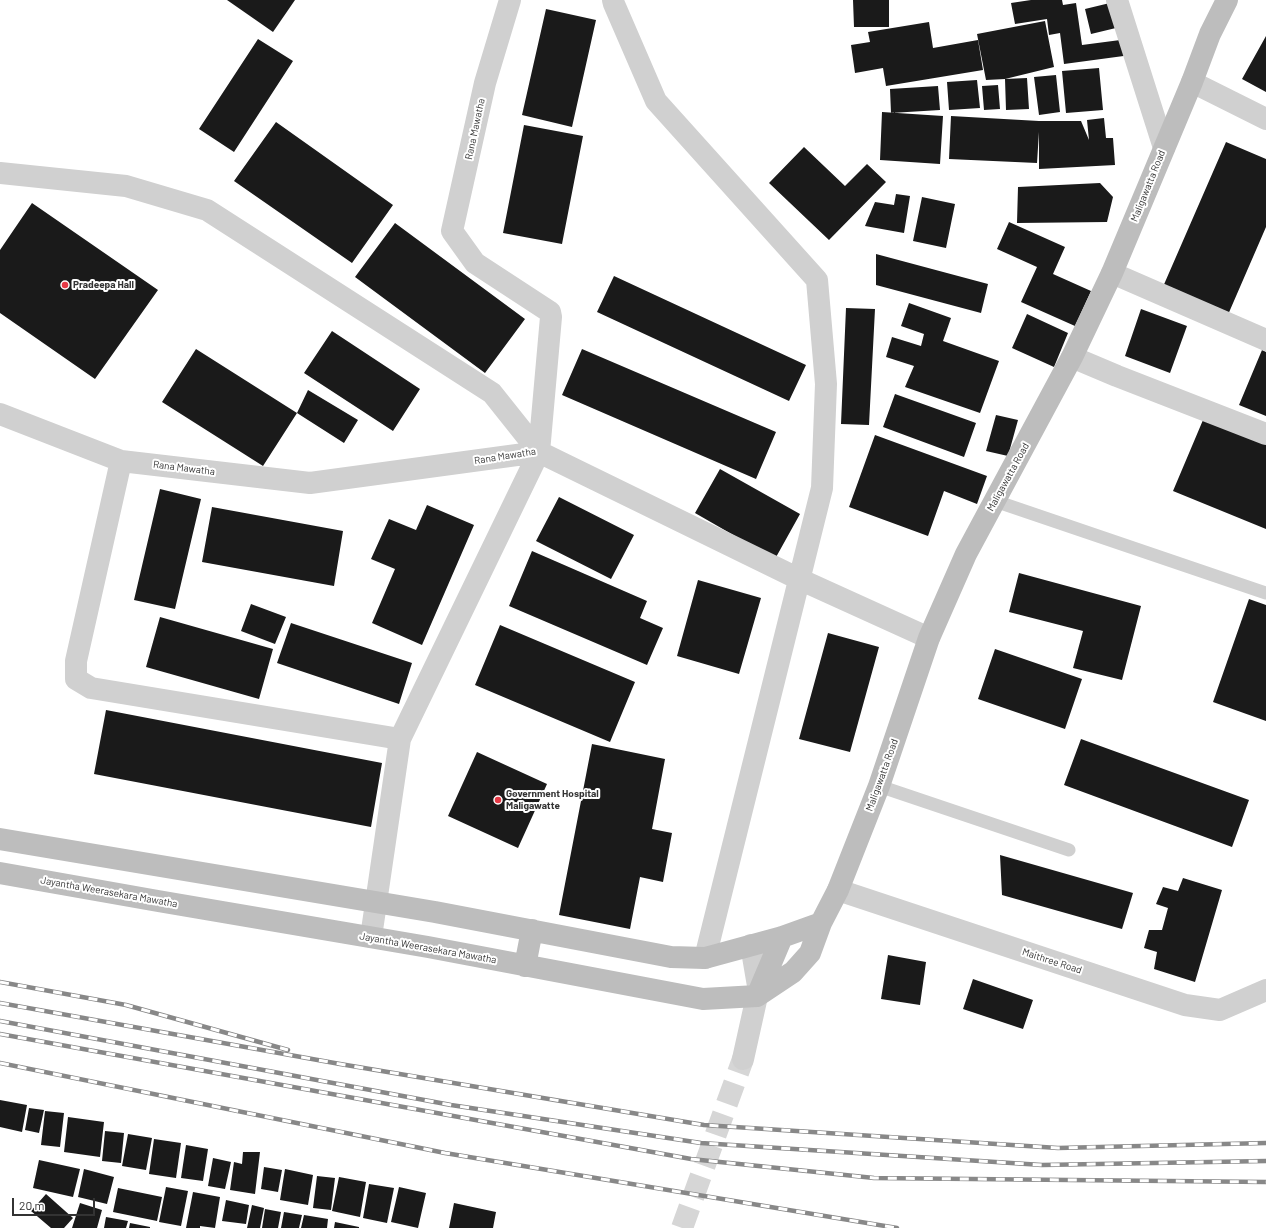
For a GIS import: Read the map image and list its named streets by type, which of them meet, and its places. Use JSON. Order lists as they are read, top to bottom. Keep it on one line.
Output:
{"streets":{"main road":["Maligawatta Road","Jayantha Weerasekara Mawatha"],"street":["Rana Mawatha","Maithree Road"]},"crossings":[["Maligawatta Road","Maithree Road"]],"places":["Pradeepa Hall","Government Hospital Maligawatte"],"scale_bar":"20 m"}
